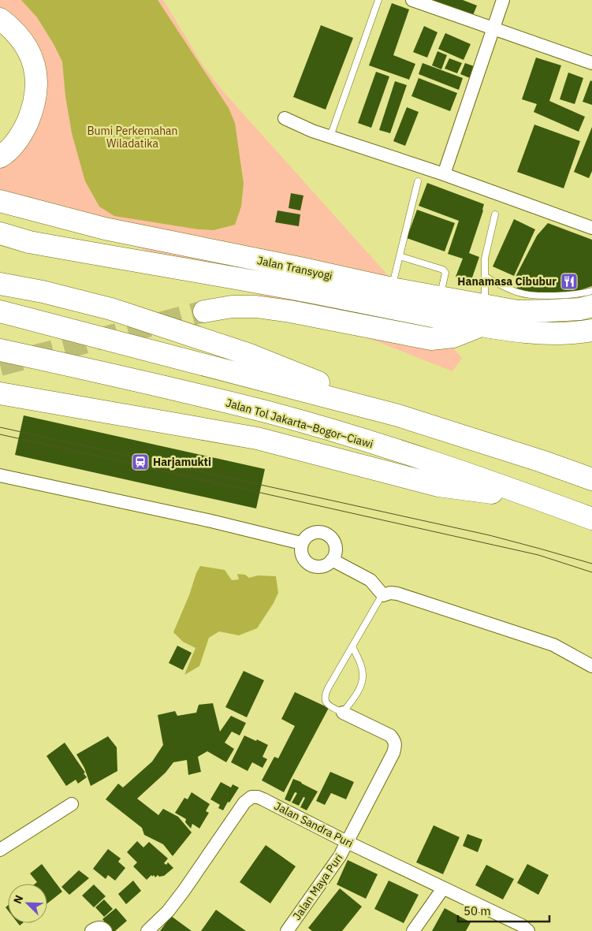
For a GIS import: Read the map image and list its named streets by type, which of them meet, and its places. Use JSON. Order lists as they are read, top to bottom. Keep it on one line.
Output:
{"streets":{"highway":["Jalan Transyogi","Jalan Tol Jakarta–Bogor–Ciawi"],"street":["Jalan Sandra Puri","Jalan Maya Puri"]},"crossings":[["Jalan Sandra Puri","Jalan Maya Puri"]],"parks":["Bumi Perkemahan Wiladatika"],"places":{"restaurant":["Hanamasa Cibubur"],"station":["Harjamukti"]},"scale_bar":"50 m","north":"top left"}
